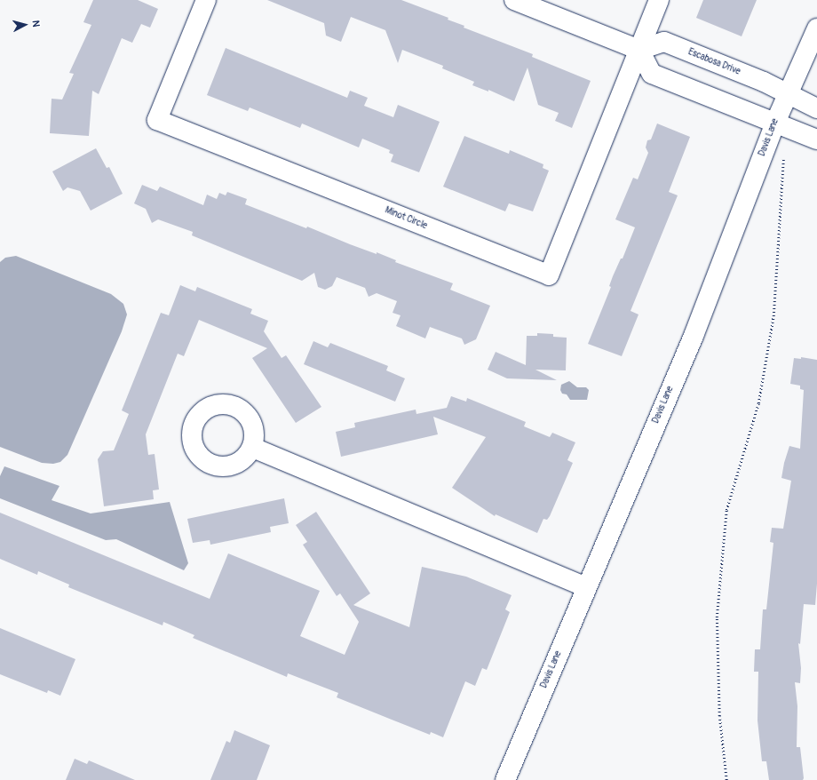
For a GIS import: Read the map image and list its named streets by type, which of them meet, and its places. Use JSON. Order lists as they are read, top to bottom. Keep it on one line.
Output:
{"streets":{"street":["Escabosa Drive","Davis Lane","Minot Circle"]},"crossings":[["Escabosa Drive","Davis Lane"],["Escabosa Drive","Minot Circle"]],"north":"right"}
